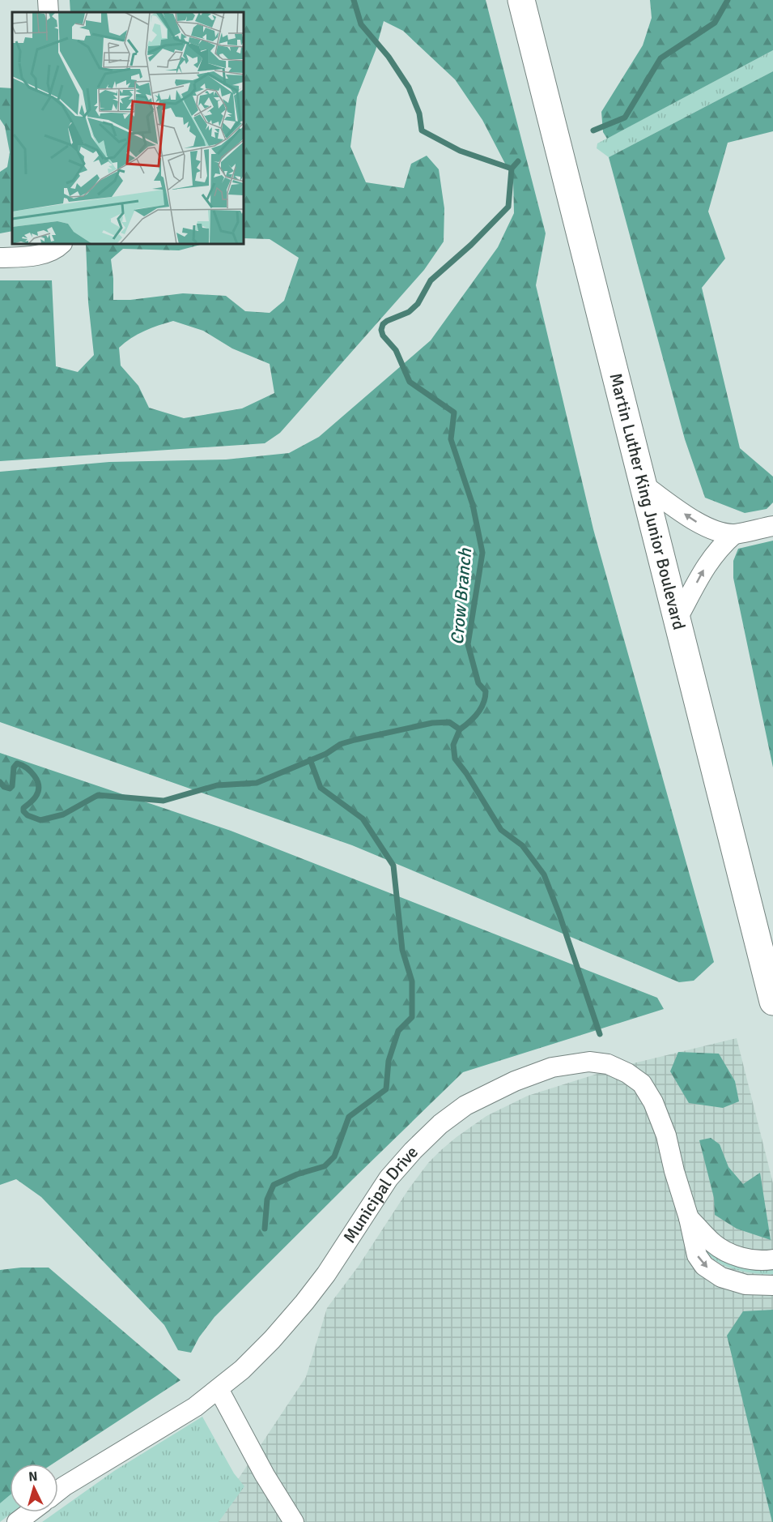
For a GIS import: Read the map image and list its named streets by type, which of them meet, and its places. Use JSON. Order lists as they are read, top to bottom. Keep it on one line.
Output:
{"streets":{"main road":["Martin Luther King Junior Boulevard"],"street":["Municipal Drive"]},"water":["Crow Branch"],"north":"top"}
